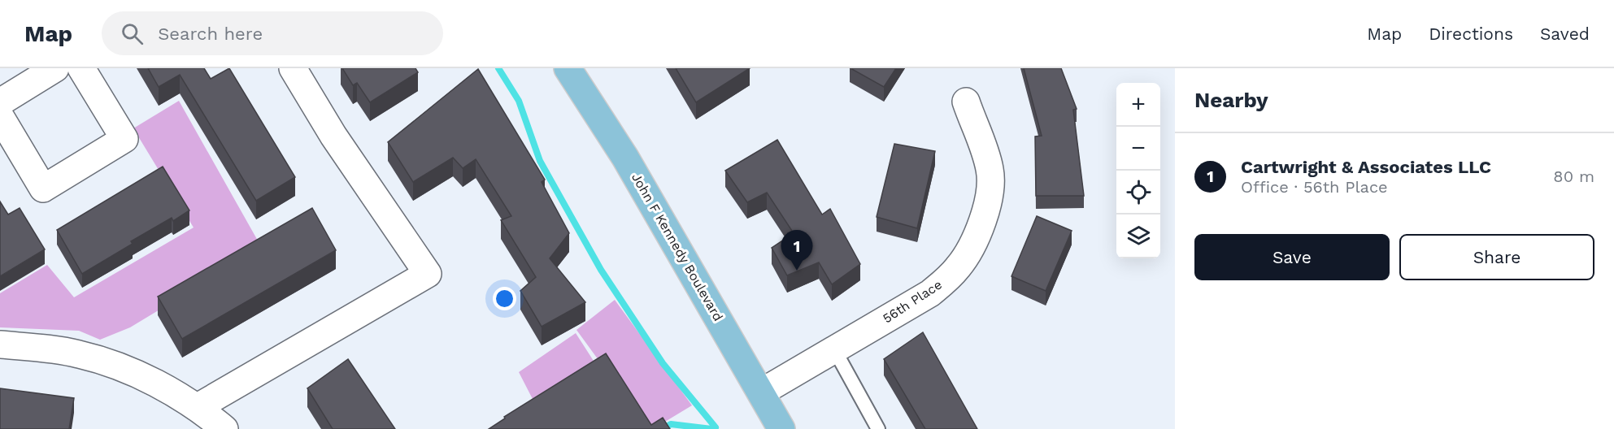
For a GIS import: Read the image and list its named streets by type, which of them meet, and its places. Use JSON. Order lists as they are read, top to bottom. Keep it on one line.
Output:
{"streets":{"main road":["John F Kennedy Boulevard"],"street":["56th Place"]},"crossings":[["John F Kennedy Boulevard","56th Place"]],"page":{"header":"Map","search":"Search here","nav":["Map","Directions","Saved"],"heading":"Nearby","map_buttons":["+","−"],"list":[{"mark":"1","name":"Cartwright & Associates LLC","note":"Office · 56th Place","value":"80 m"}],"buttons":["Save","Share"],"pins":"1"}}
